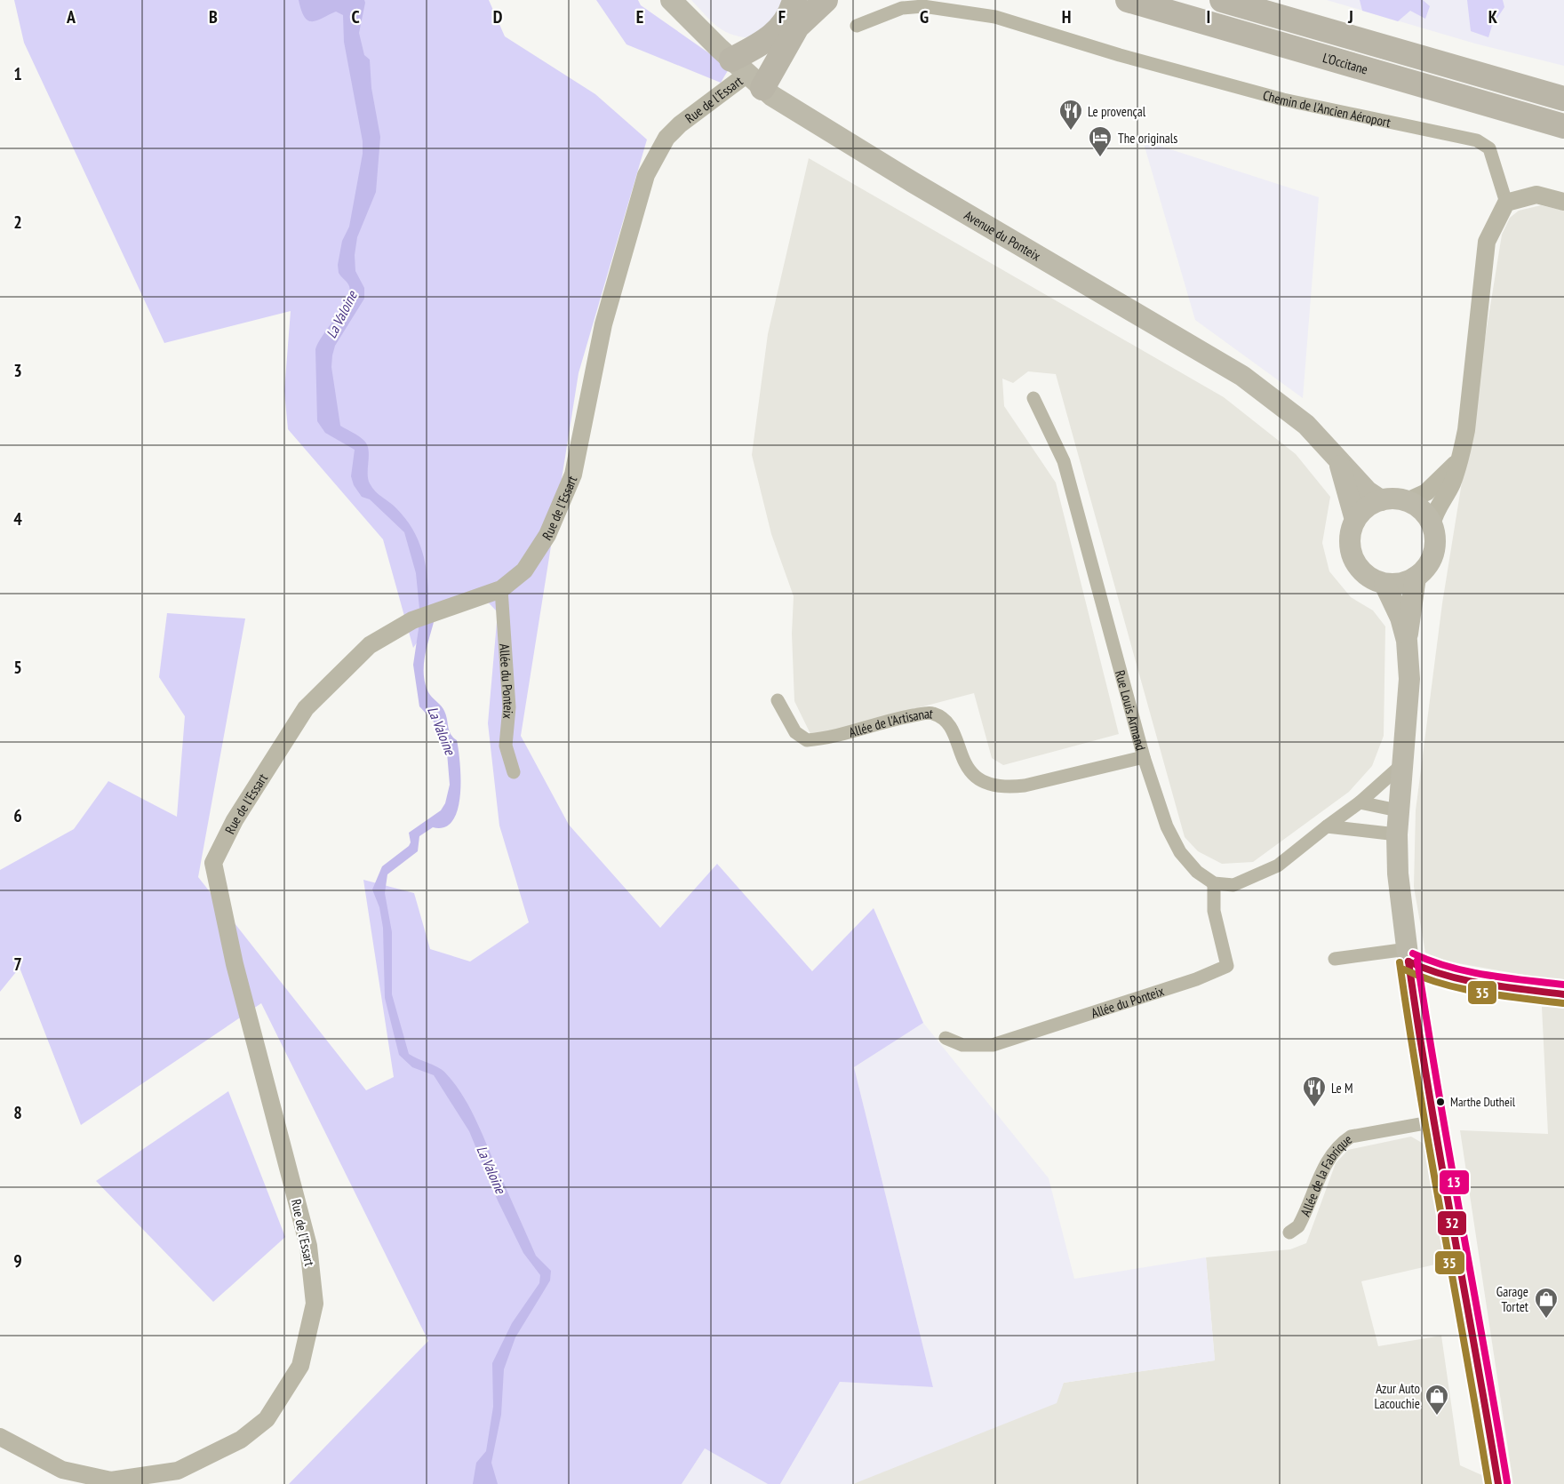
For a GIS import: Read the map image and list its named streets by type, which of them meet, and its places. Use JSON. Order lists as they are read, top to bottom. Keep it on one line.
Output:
{"streets":{"highway":["L'Occitane"],"main road":["Avenue du Ponteix"],"street":["Rue de l'Essart","Chemin de l'Ancien Aéroport","Allée du Ponteix","Rue Louis Armand","Allée de l'Artisanat","Allée de la Fabrique"]},"crossings":[["Rue de l'Essart","Avenue du Ponteix"],["Rue de l'Essart","Allée du Ponteix"],["Allée du Ponteix","Rue Louis Armand"],["Rue Louis Armand","Allée de l'Artisanat"]],"water":["La Valoine"],"places":{"restaurant":["Le provençal","Le M"],"hotel":["The originals"],"other":["Marthe Dutheil"],"shop":["Garage Tortet","Azur Auto Lacouchie"]},"lines":["transit line 13","transit line 32","transit line 35"],"grid":{"columns":["A","B","C","D","E","F","G","H","I","J","K"],"rows":["1","2","3","4","5","6","7","8","9"]}}
